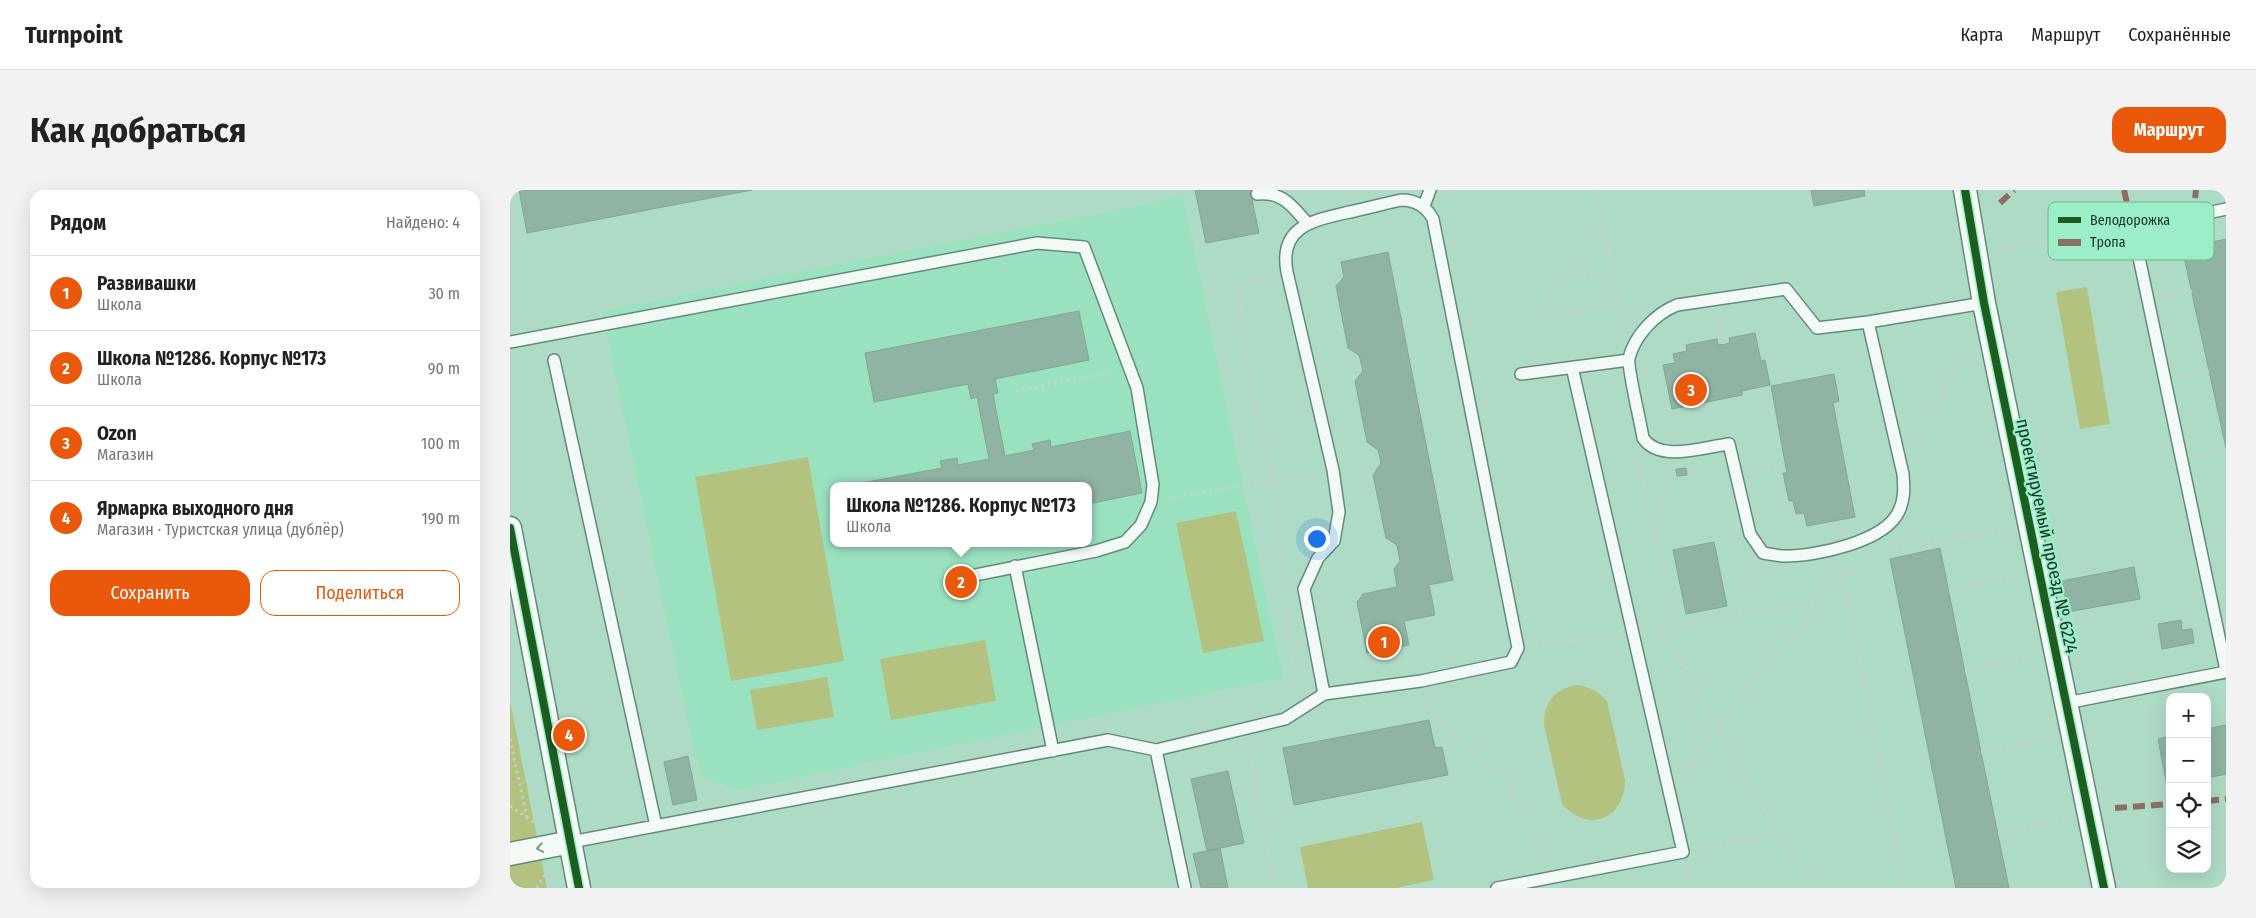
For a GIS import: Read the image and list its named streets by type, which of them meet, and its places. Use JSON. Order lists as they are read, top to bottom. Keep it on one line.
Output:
{"streets":{"street":["проектируемый проезд № 6224"]},"legend":["Велодорожка","Тропа"],"page":{"header":"Turnpoint","nav":["Карта","Маршрут","Сохранённые"],"buttons":["Маршрут",["Сохранить","Поделиться"]],"title":"Как добраться","heading":["Рядом","Найдено: 4"],"list":[{"mark":"1","name":"Развивашки","note":"Школа","value":"30 m"},{"mark":"2","name":"Школа №1286. Корпус №173","note":"Школа","value":"90 m"},{"mark":"3","name":"Ozon","note":"Магазин","value":"100 m"},{"mark":"4","name":"Ярмарка выходного дня","note":"Магазин · Туристская улица (дублёр)","value":"190 m"}],"pins":["3","2","1","4"],"popup":["Школа №1286. Корпус №173","Школа"],"map_buttons":["+","−"]}}
